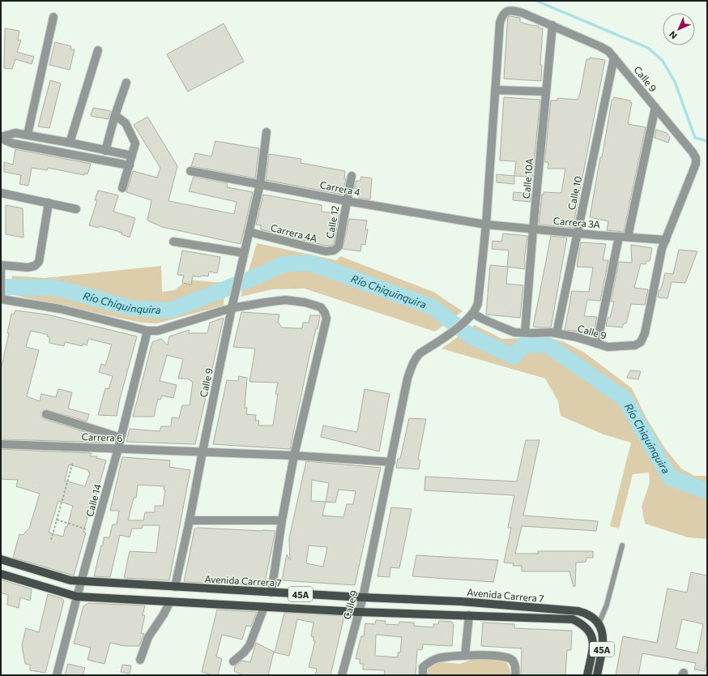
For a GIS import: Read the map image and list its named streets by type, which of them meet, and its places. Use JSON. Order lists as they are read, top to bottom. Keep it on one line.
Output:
{"streets":{"main road":["Avenida Carrera 7","45A"],"street":["Calle 9","Calle 10A","Carrera 4","Calle 10","Calle 12","Carrera 3A","Carrera 4A","Carrera 6","Calle 14"]},"crossings":[["Calle 9","Calle 10A"],["Calle 9","Carrera 4"],["Calle 9","Calle 10"],["Calle 9","Carrera 3A"],["Calle 9","Carrera 4A"],["Calle 9","Carrera 6"],["Calle 9","Avenida Carrera 7"],["Calle 10A","Carrera 3A"],["Carrera 4","Calle 12"],["Carrera 4","Carrera 3A"],["Calle 10","Carrera 3A"],["Calle 12","Carrera 4A"],["Carrera 6","Calle 14"],["Calle 14","Avenida Carrera 7"],["Avenida Carrera 7","45A"]],"water":["Río Chiquinquira"],"north":"bottom left"}
